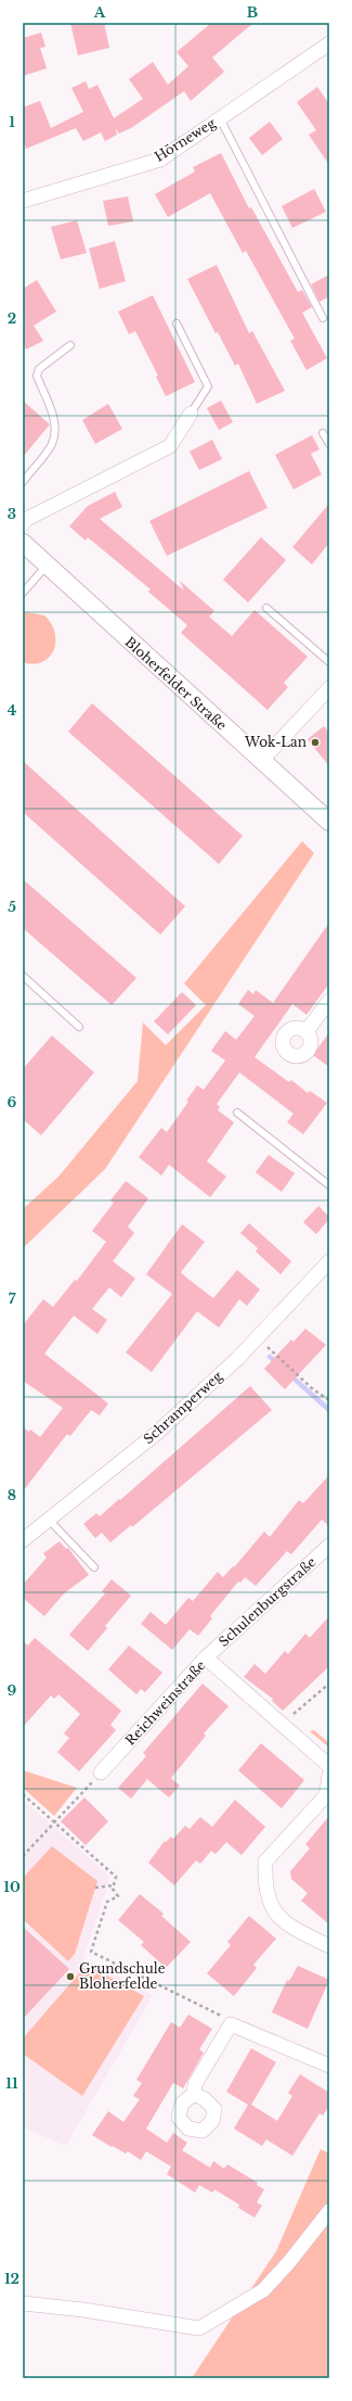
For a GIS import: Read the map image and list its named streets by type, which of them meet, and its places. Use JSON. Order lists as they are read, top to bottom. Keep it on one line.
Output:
{"streets":{"street":["Hörneweg","Bloherfelder Straße","Schramperweg","Schulenburgstraße","Reichweinstraße"]},"crossings":[["Schulenburgstraße","Reichweinstraße"]],"places":["Wok-Lan","Grundschule Bloherfelde"],"grid":{"columns":["A","B"],"rows":["1","2","3","4","5","6","7","8","9","10","11","12"]}}
